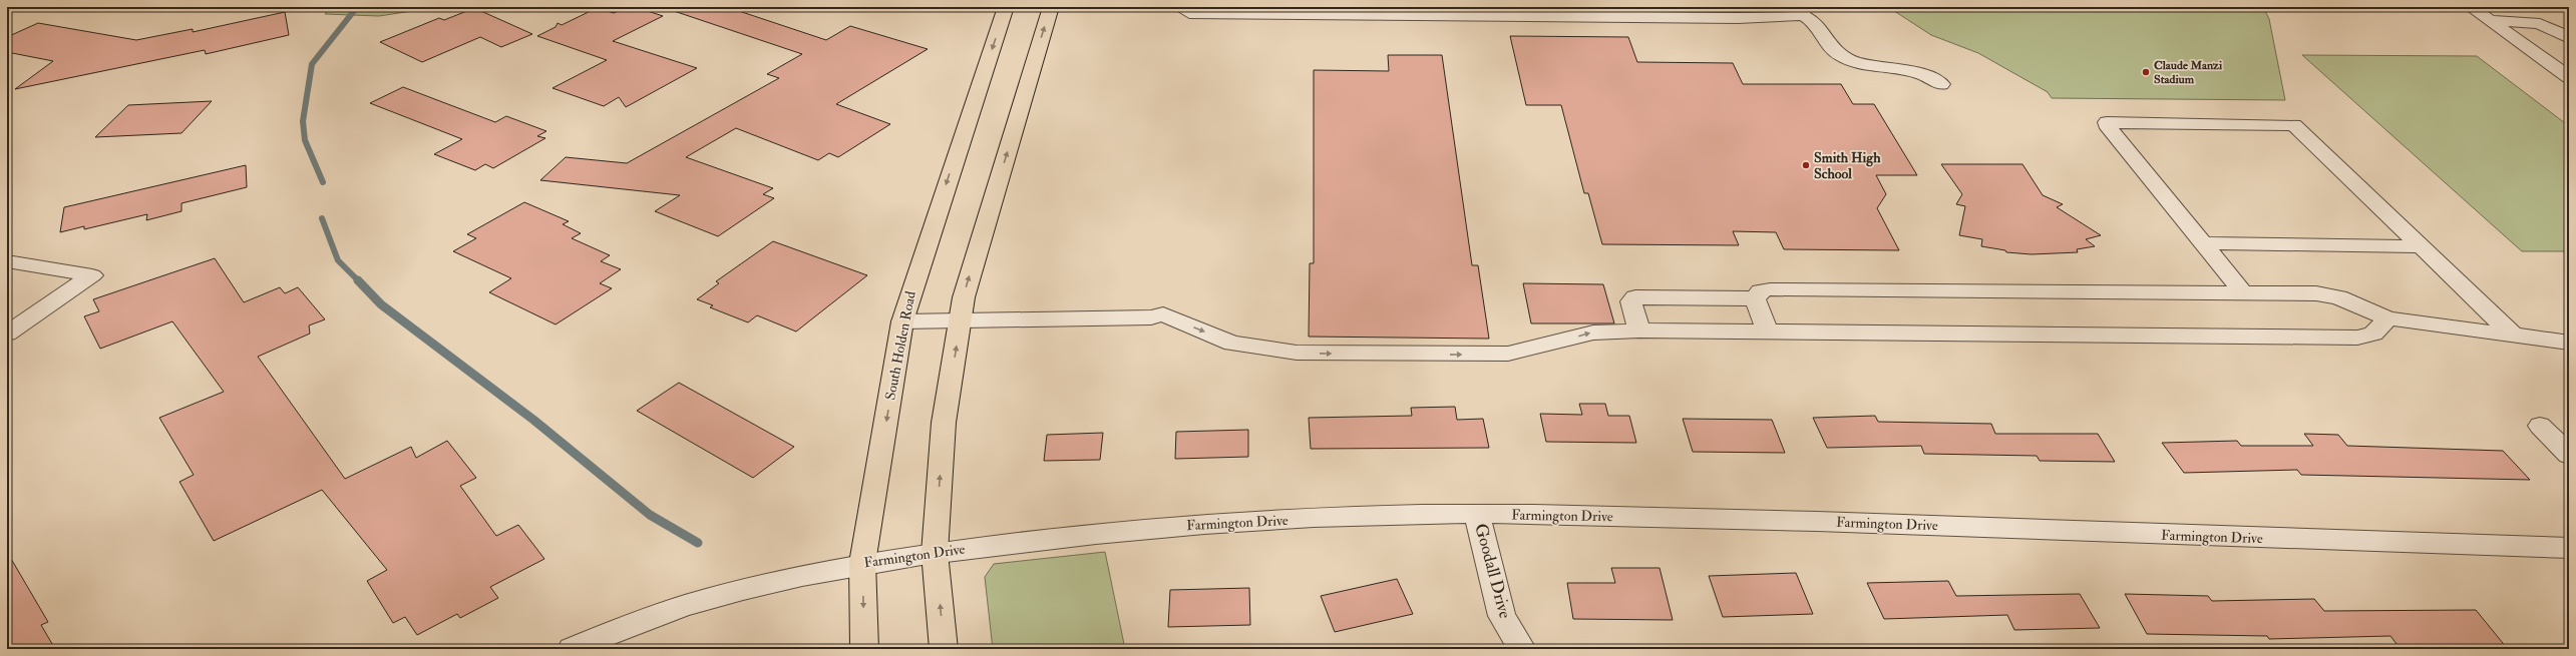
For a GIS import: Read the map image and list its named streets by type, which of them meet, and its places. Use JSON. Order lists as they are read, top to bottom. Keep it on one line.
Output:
{"streets":{"main road":["South Holden Road"],"street":["Farmington Drive","Goodall Drive"]},"crossings":[["South Holden Road","Farmington Drive"],["Farmington Drive","Goodall Drive"]],"places":["Claude Manzi Stadium","Smith High School"]}
